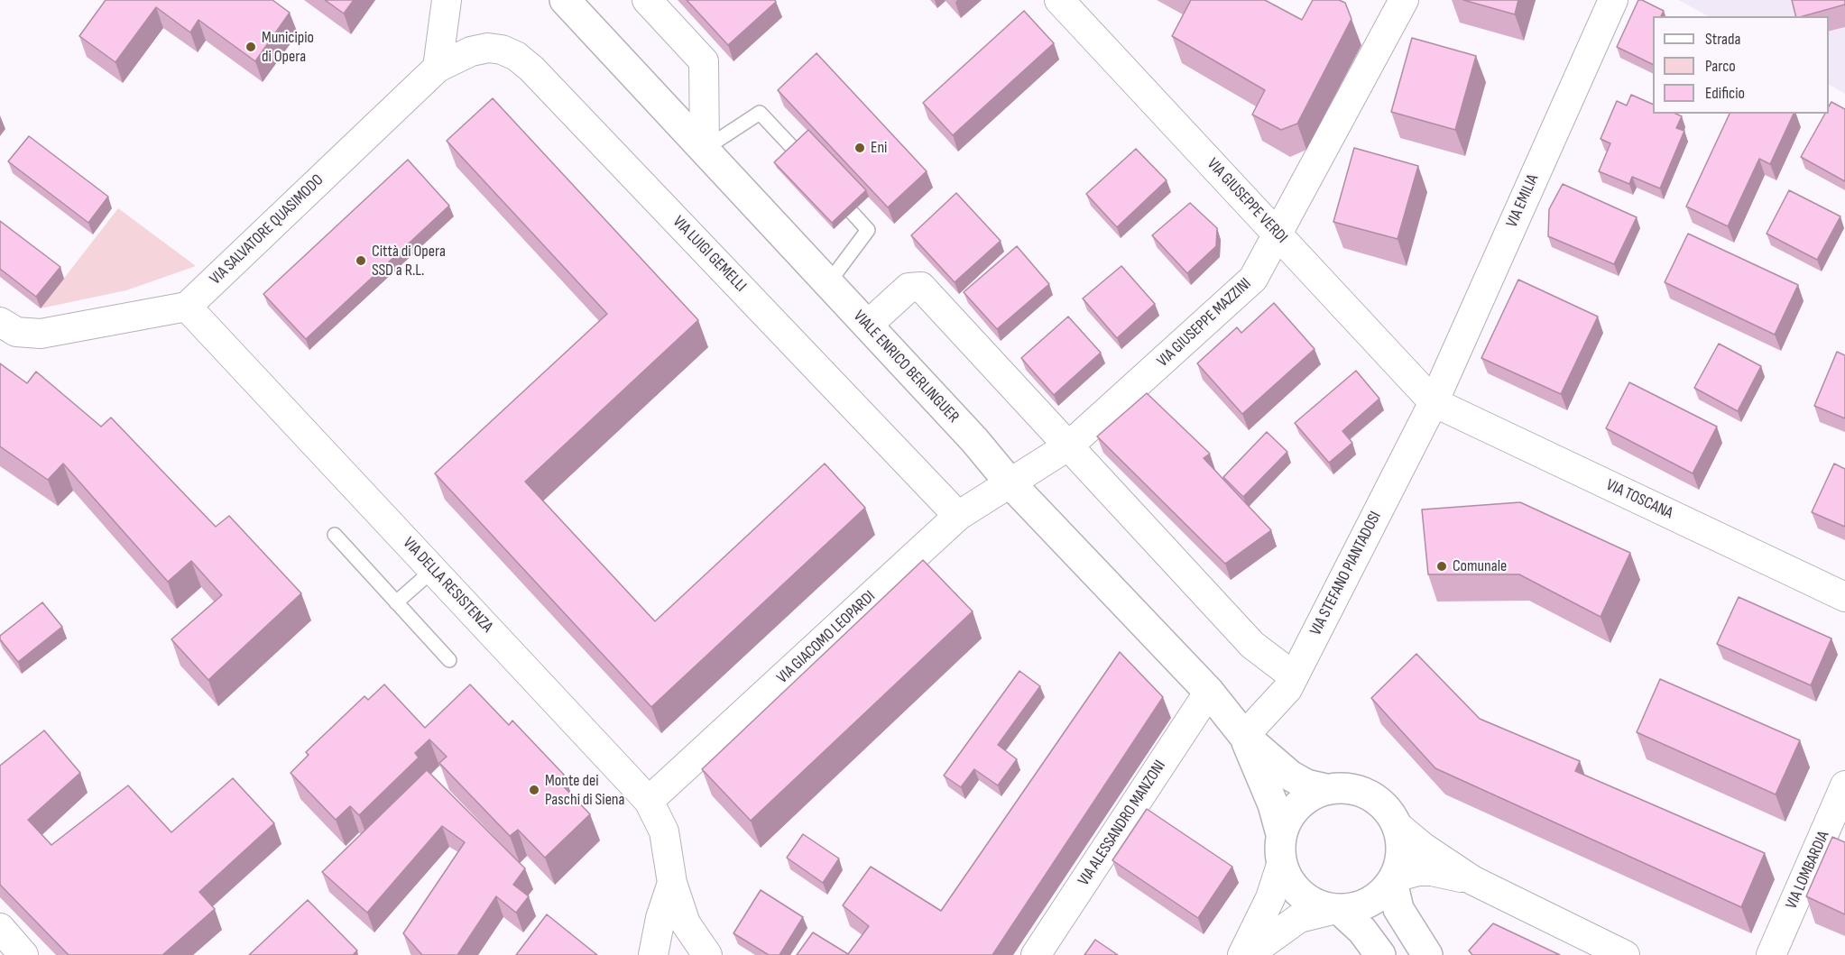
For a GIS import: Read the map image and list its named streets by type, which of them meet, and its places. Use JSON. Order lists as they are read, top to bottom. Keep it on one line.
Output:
{"streets":{"street":["VIA GIUSEPPE VERDI","VIA EMILIA","VIA SALVATORE QUASIMODO","VIA LUIGI GEMELLI","VIA GIUSEPPE MAZZINI","VIALE ENRICO BERLINGUER","VIA TOSCANA","VIA STEFANO PIANTADOSI","VIA DELLA RESISTENZA","VIA GIACOMO LEOPARDI","VIA ALESSANDRO MANZONI","VIA LOMBARDIA"]},"crossings":[["VIA GIUSEPPE VERDI","VIA EMILIA"],["VIA GIUSEPPE VERDI","VIA GIUSEPPE MAZZINI"],["VIA GIUSEPPE VERDI","VIA TOSCANA"],["VIA GIUSEPPE VERDI","VIA STEFANO PIANTADOSI"],["VIA EMILIA","VIA TOSCANA"],["VIA EMILIA","VIA STEFANO PIANTADOSI"],["VIA SALVATORE QUASIMODO","VIA LUIGI GEMELLI"],["VIA SALVATORE QUASIMODO","VIA DELLA RESISTENZA"],["VIA LUIGI GEMELLI","VIA GIACOMO LEOPARDI"],["VIA GIUSEPPE MAZZINI","VIALE ENRICO BERLINGUER"],["VIA GIUSEPPE MAZZINI","VIA GIACOMO LEOPARDI"],["VIALE ENRICO BERLINGUER","VIA STEFANO PIANTADOSI"],["VIALE ENRICO BERLINGUER","VIA GIACOMO LEOPARDI"],["VIALE ENRICO BERLINGUER","VIA ALESSANDRO MANZONI"],["VIA TOSCANA","VIA STEFANO PIANTADOSI"],["VIA DELLA RESISTENZA","VIA GIACOMO LEOPARDI"]],"places":["Municipio di Opera","Eni","Città di Opera SSD a R.L.","Comunale","Monte dei Paschi di Siena"],"legend":["Strada","Parco","Edificio"]}
